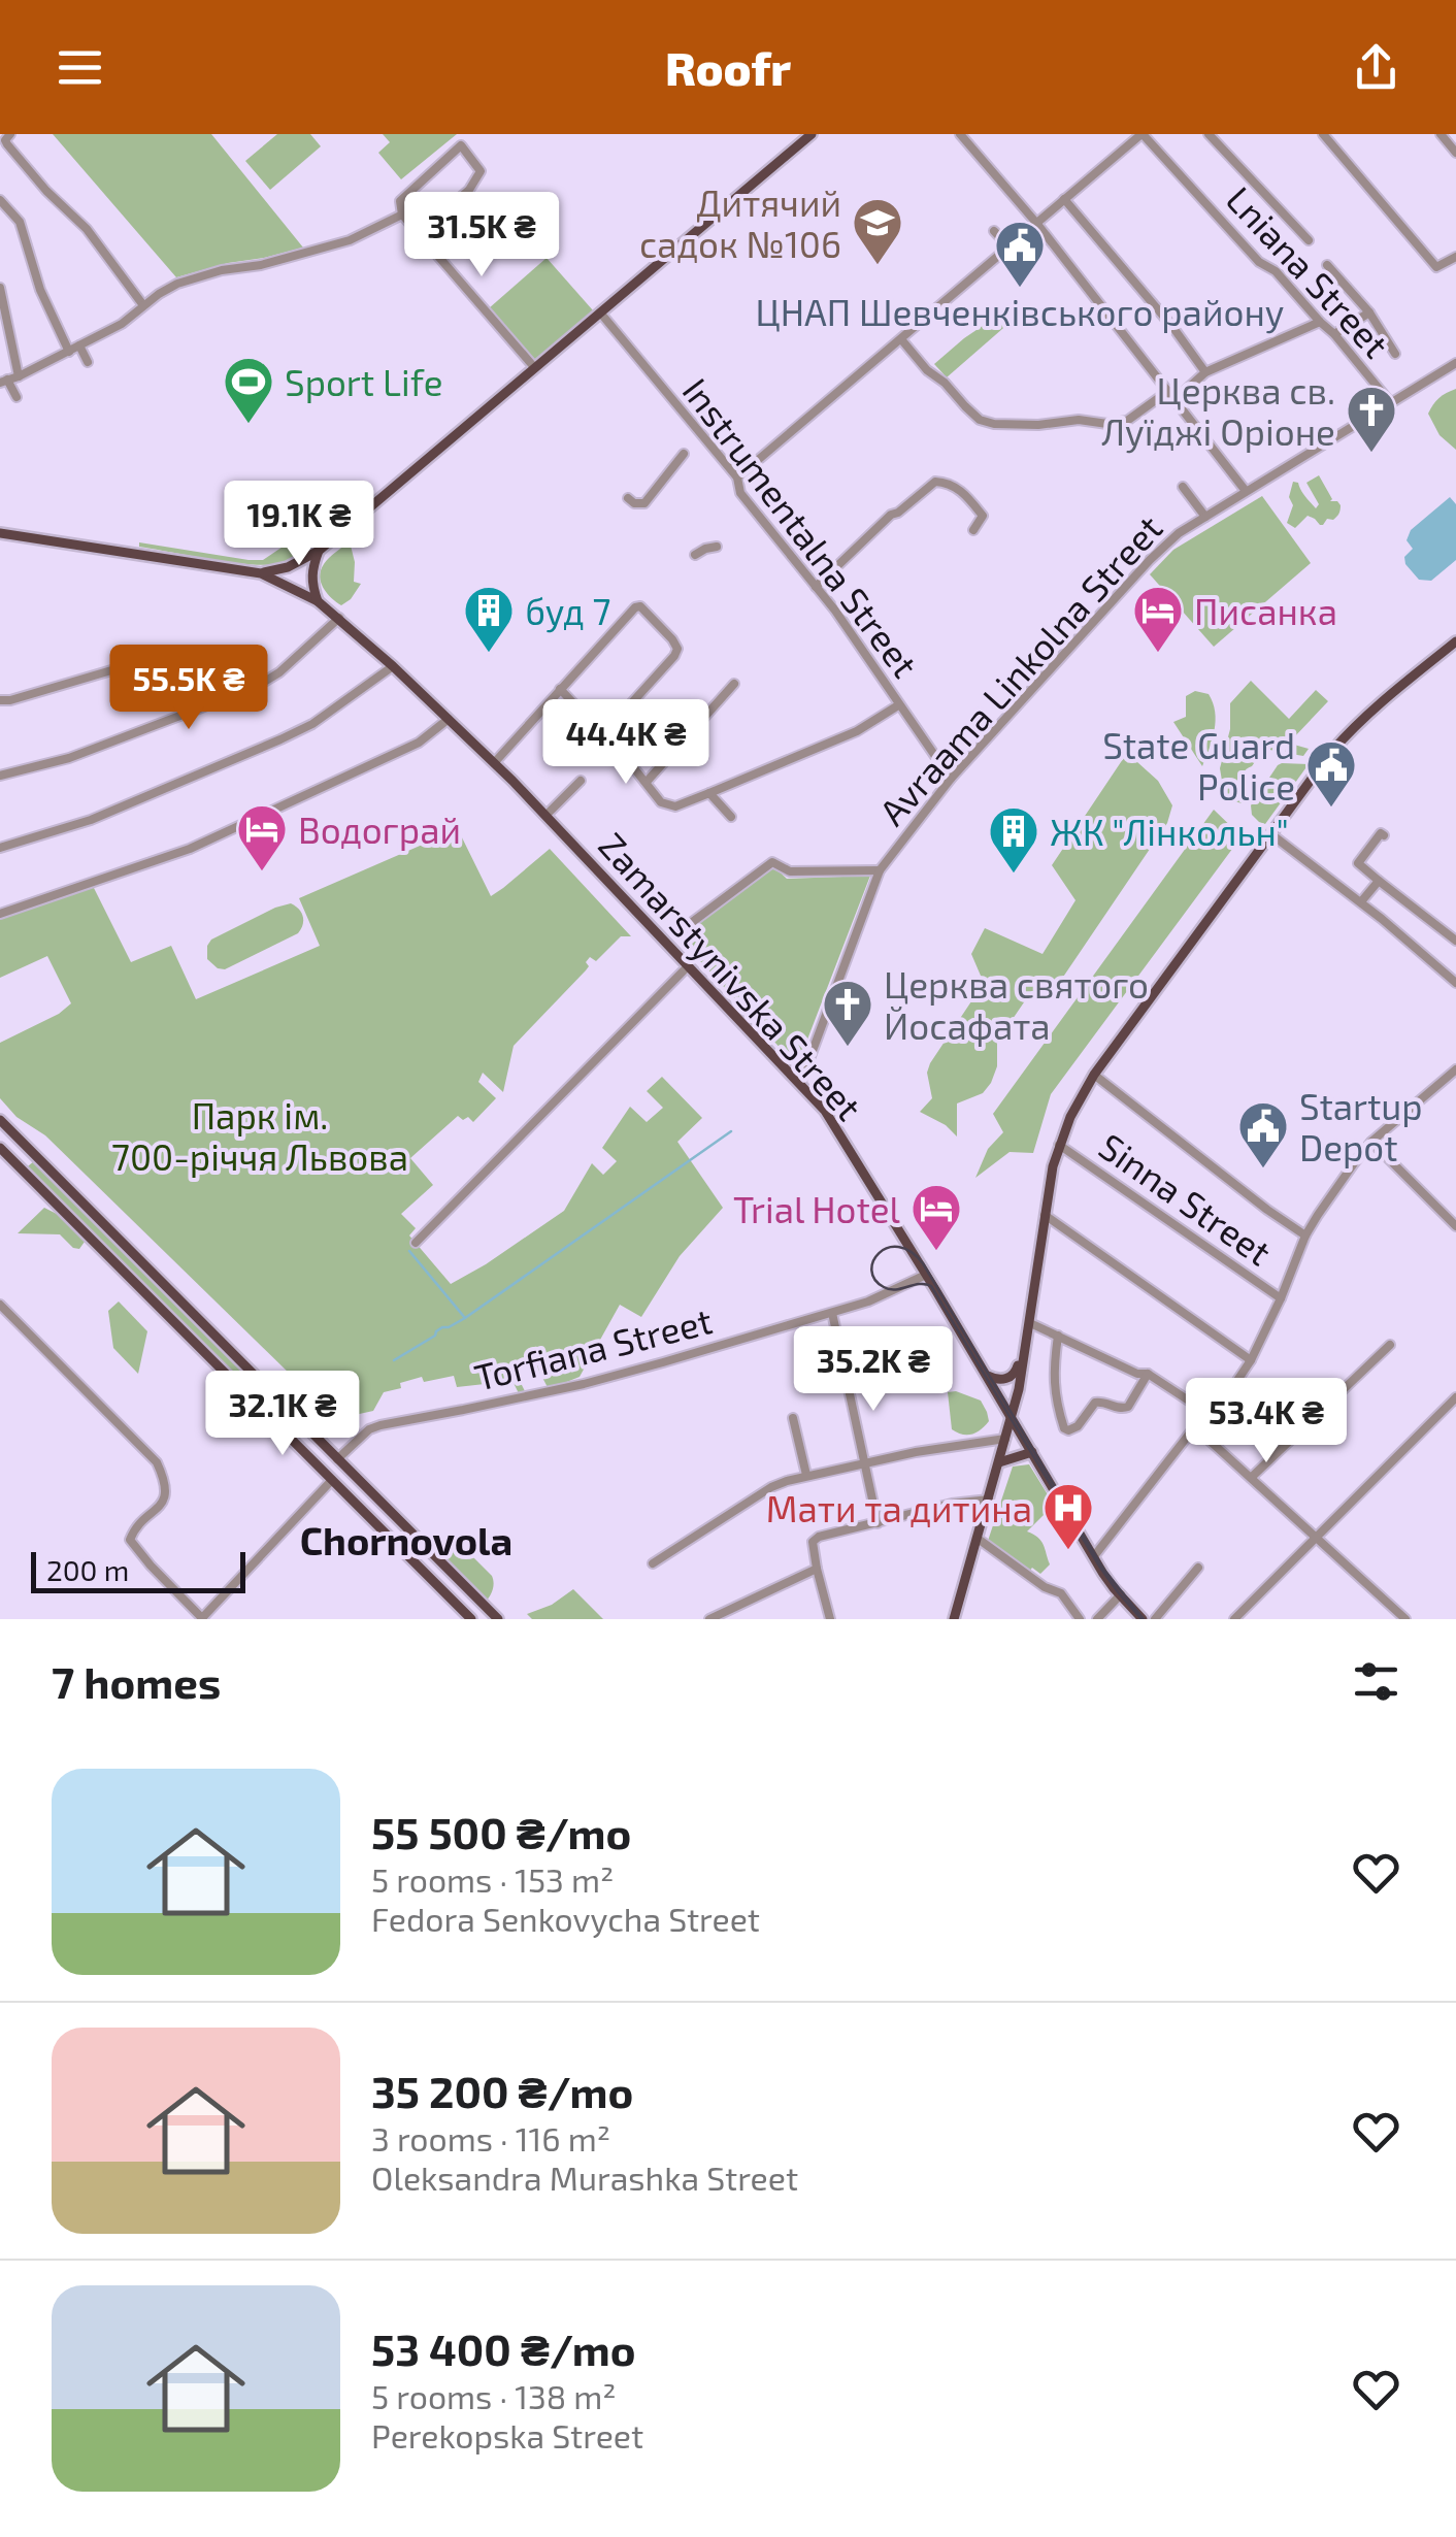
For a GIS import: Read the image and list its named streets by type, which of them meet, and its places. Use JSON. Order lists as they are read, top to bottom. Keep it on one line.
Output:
{"streets":{"main road":["Zamarstynivska Street"],"street":["Lniana Street","Instrumentalna Street","Avraama Linkolna Street","Sinna Street","Torfiana Street"]},"crossings":[["Lniana Street","Avraama Linkolna Street"],["Instrumentalna Street","Avraama Linkolna Street"],["Avraama Linkolna Street","Zamarstynivska Street"],["Zamarstynivska Street","Torfiana Street"]],"districts":["Chornovola"],"parks":["Парк ім. 700-річчя Львова"],"places":{"school or university":["Дитячий садок №106"],"public building":["ЦНАП Шевченківського району","State Guard Police","Startup Depot"],"sports":["Sport Life"],"church":["Церква св. Луїджі Оріоне","Церква святого Йосафата"],"building":["буд 7","ЖК \"Лінкольн\""],"hotel":["Писанка","Водограй","Trial Hotel"],"hospital":["Мати та дитина"]},"scale_bar":"200 m","page":{"header":"Roofr","price":["31.5K ₴","19.1K ₴","55.5K ₴","44.4K ₴","35.2K ₴","32.1K ₴","53.4K ₴"],"scale":"200 m","heading":"7 homes","list":[{"name":"55 500 ₴/mo","note":"5 rooms · 153 m² · Fedora Senkovycha Street"},{"name":"35 200 ₴/mo","note":"3 rooms · 116 m² · Oleksandra Murashka Street"},{"name":"53 400 ₴/mo","note":"5 rooms · 138 m² · Perekopska Street"}]}}
